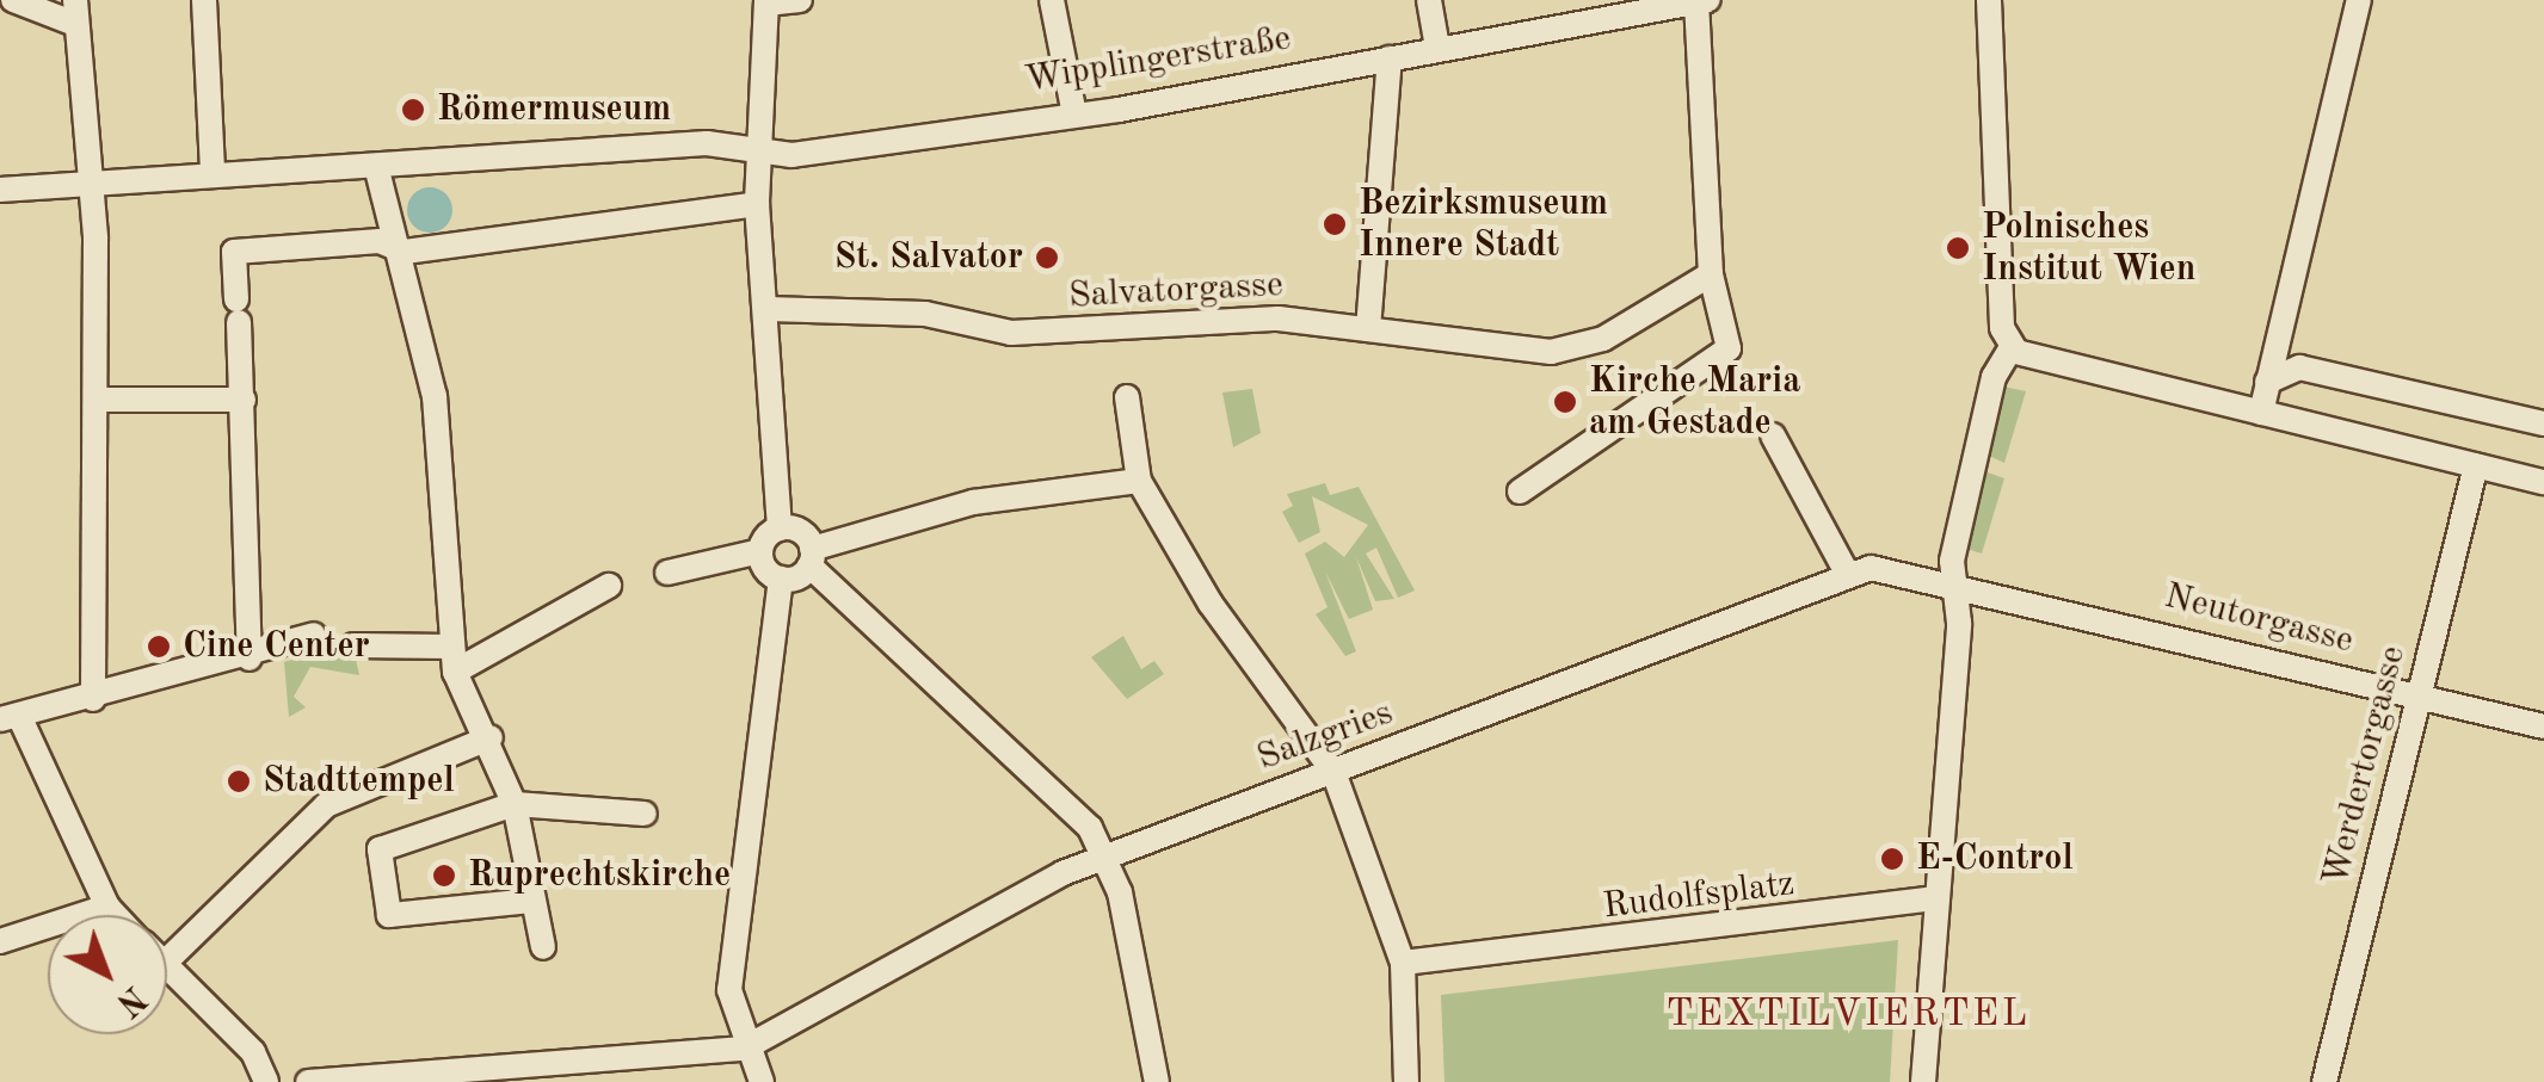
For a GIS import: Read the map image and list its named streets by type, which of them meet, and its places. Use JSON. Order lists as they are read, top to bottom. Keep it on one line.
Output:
{"streets":{"street":["Wipplingerstraße","Salvatorgasse","Neutorgasse","Salzgries","Werdertorgasse","Rudolfsplatz"]},"crossings":[["Neutorgasse","Salzgries"],["Neutorgasse","Werdertorgasse"]],"districts":["TEXTILVIERTEL"],"places":["Römermuseum","Bezirksmuseum Innere Stadt","Polnisches Institut Wien","St. Salvator","Kirche Maria am Gestade","Cine Center","Stadttempel","E-Control","Ruprechtskirche"],"north":"bottom right"}
